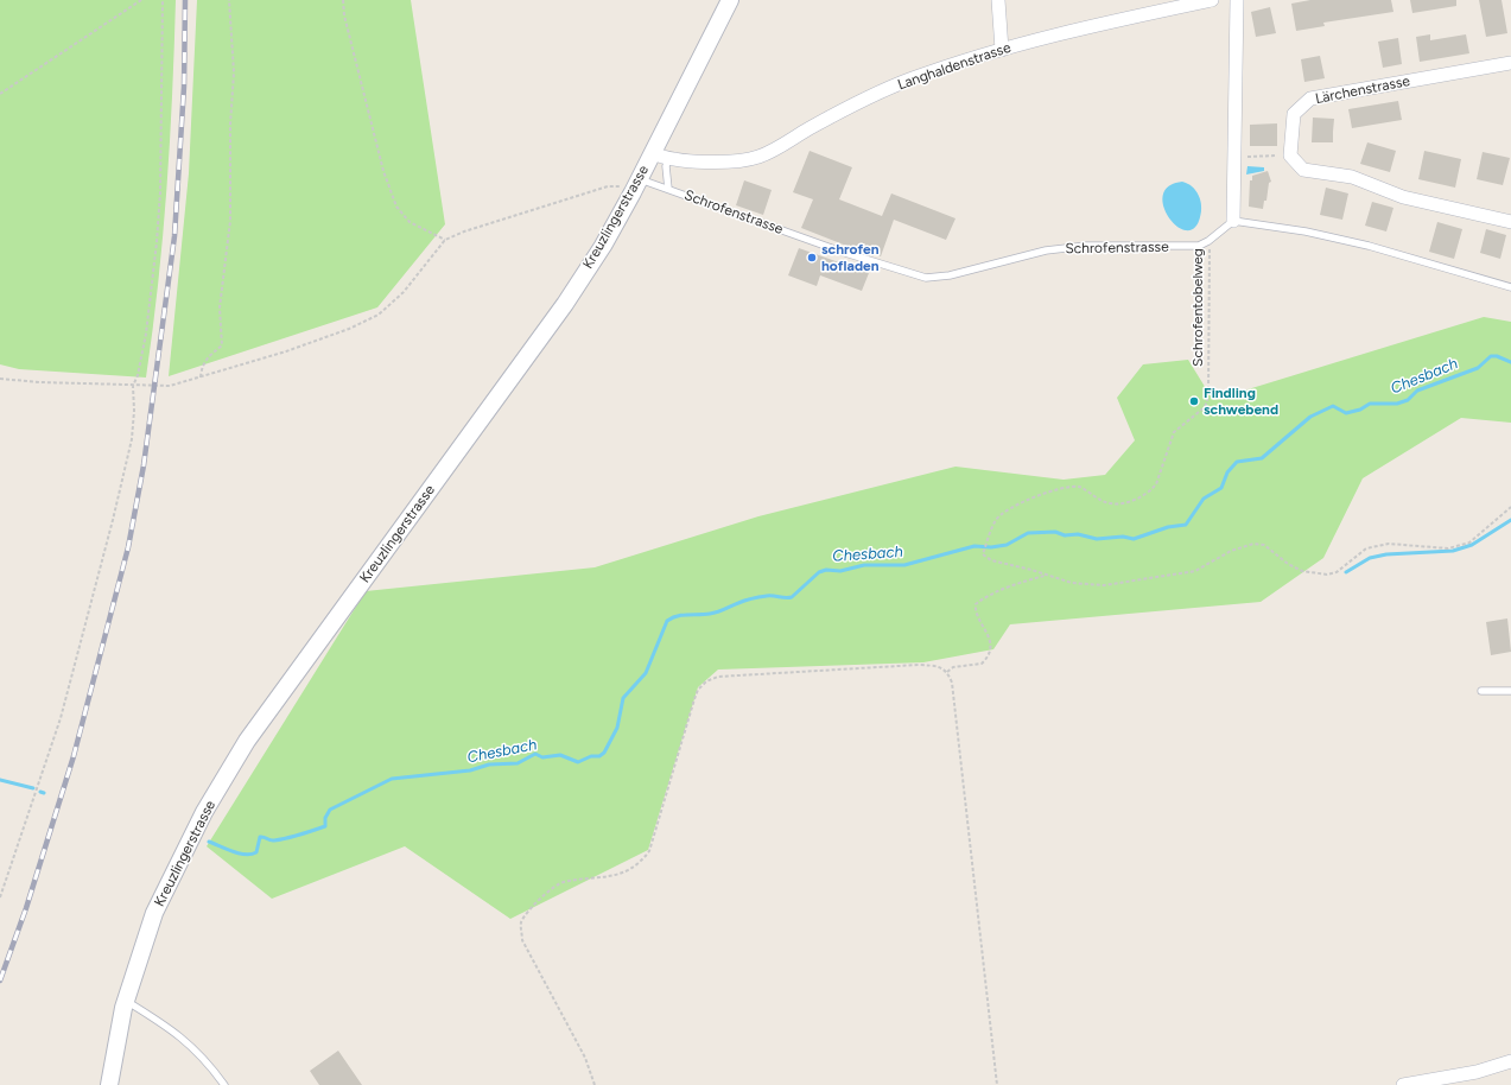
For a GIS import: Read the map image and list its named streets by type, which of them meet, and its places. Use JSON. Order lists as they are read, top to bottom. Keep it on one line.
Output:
{"streets":{"street":["Langhaldenstrasse","Lärchenstrasse","Kreuzlingerstrasse"],"lane":["Schrofenstrasse"],"path":["Schrofentobelweg"]},"crossings":[["Langhaldenstrasse","Schrofenstrasse"],["Langhaldenstrasse","Kreuzlingerstrasse"],["Schrofenstrasse","Kreuzlingerstrasse"],["Schrofenstrasse","Schrofentobelweg"]],"water":["Chesbach"],"places":["schrofen hofladen","Findling schwebend"]}
